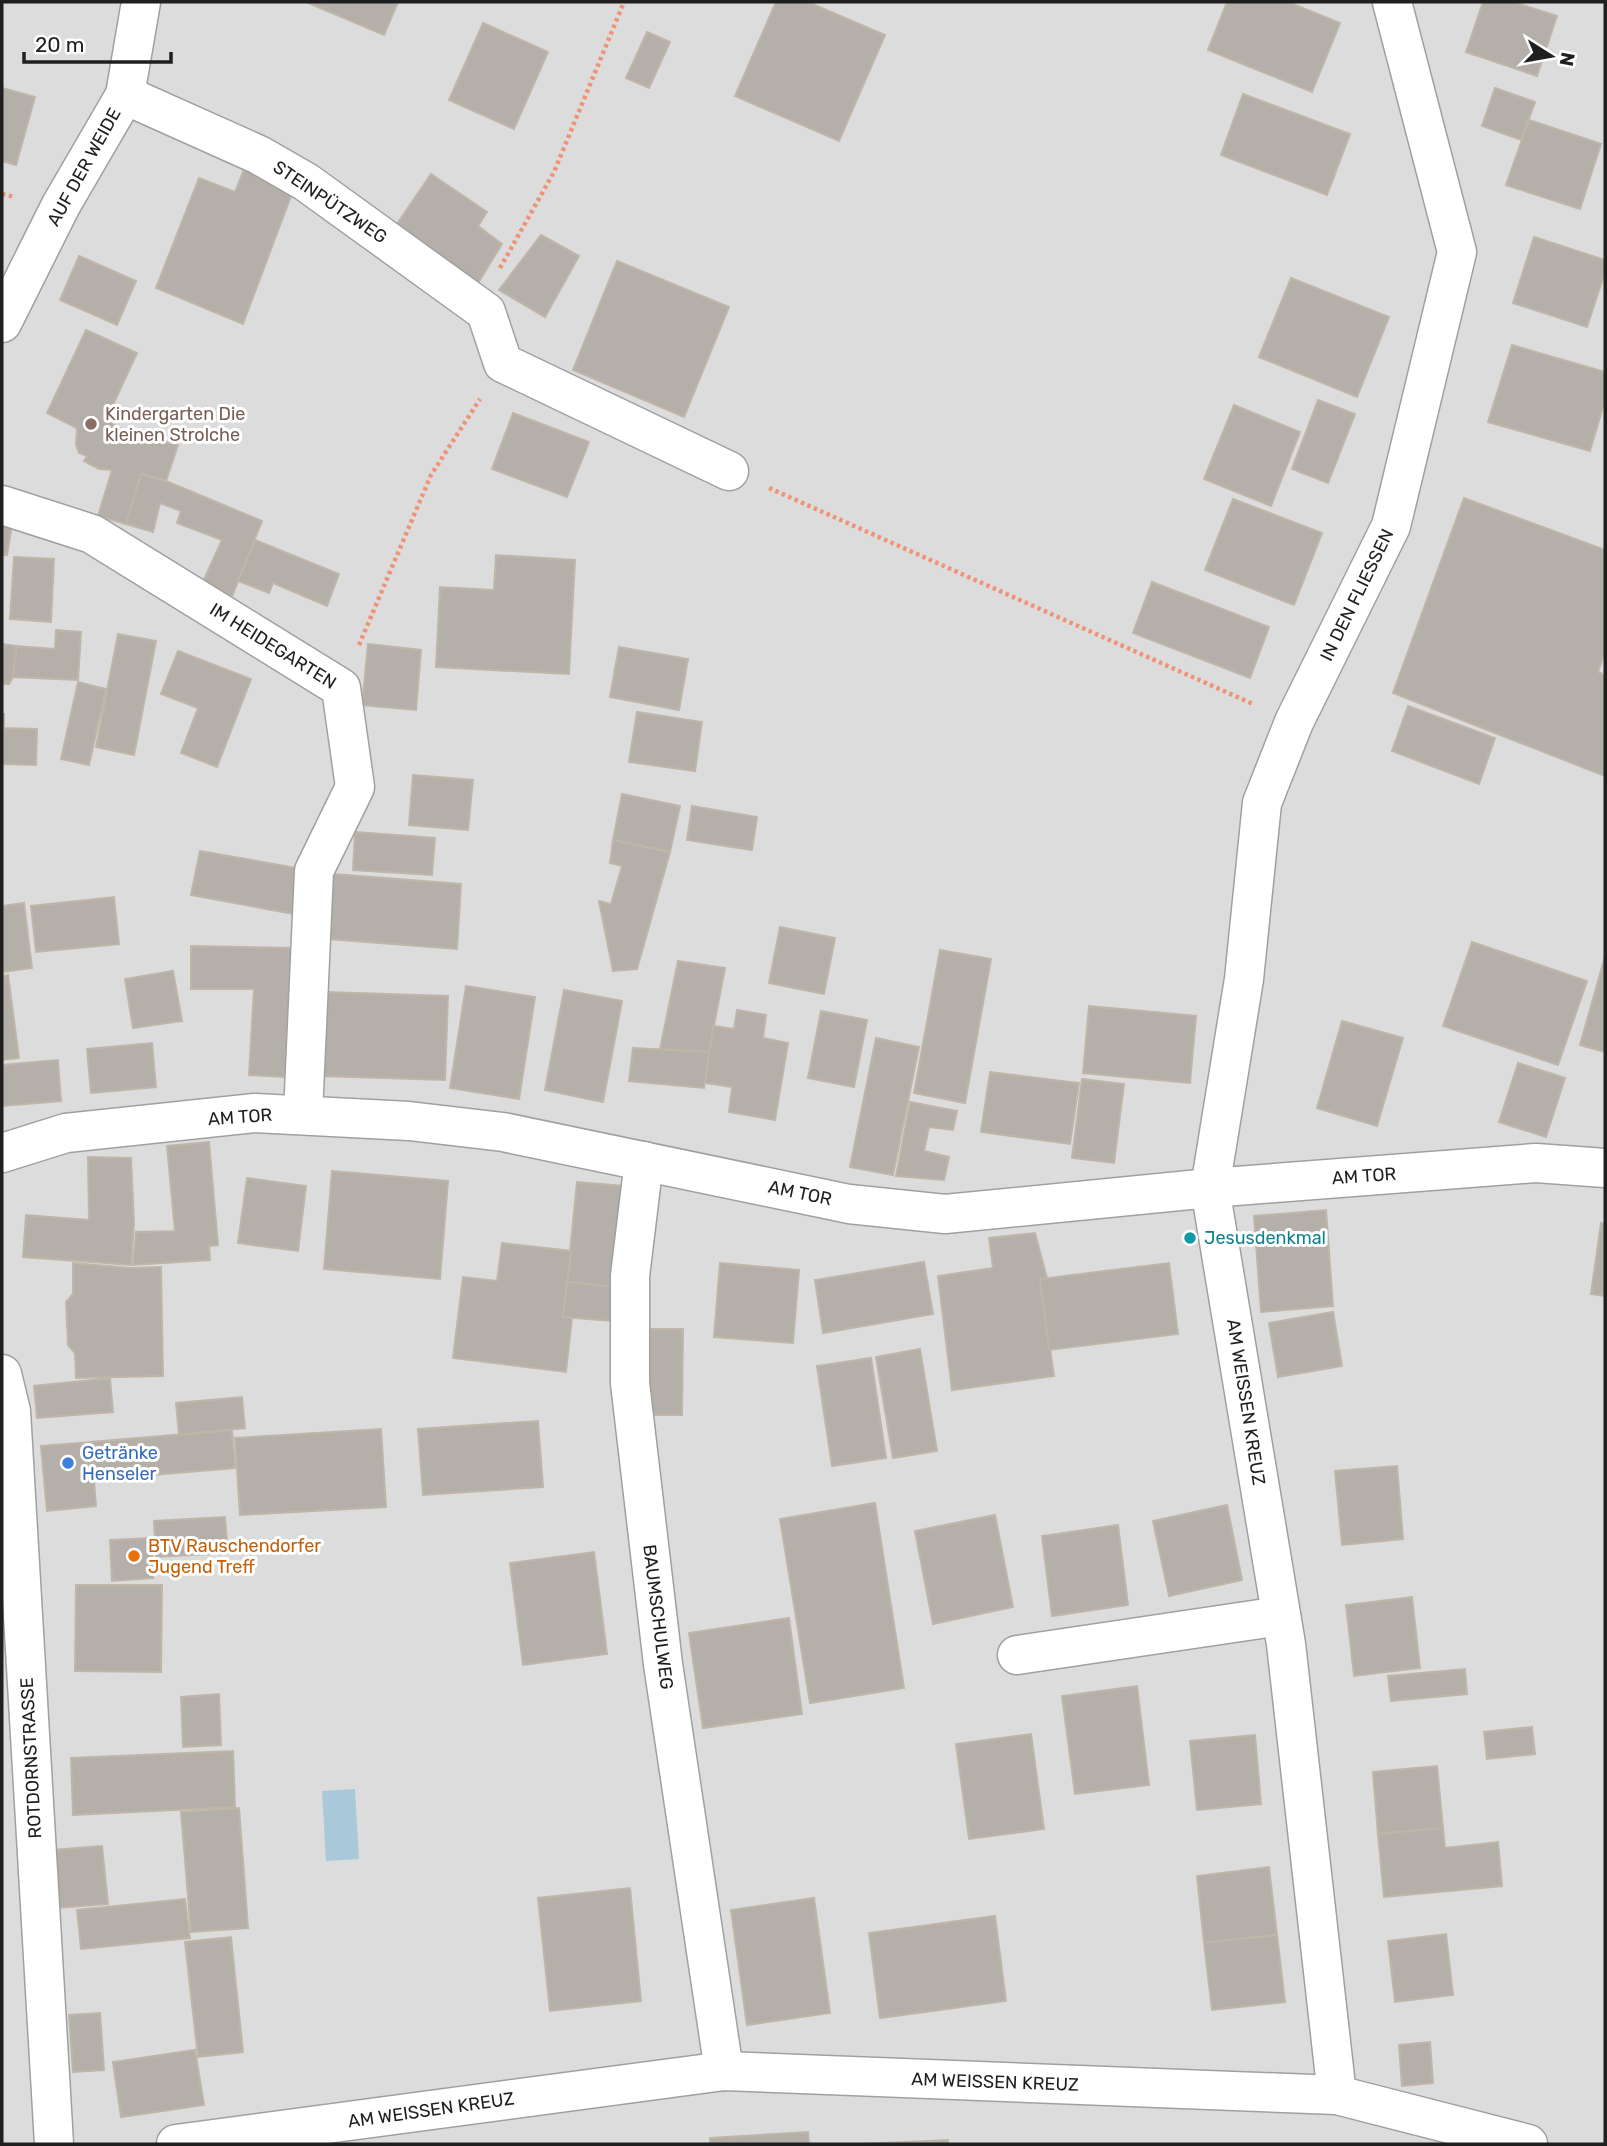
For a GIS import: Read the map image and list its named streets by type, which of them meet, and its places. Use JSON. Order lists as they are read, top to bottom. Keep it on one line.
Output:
{"streets":{"street":["AUF DER WEIDE","STEINPÜTZWEG","IN DEN FLIESSEN","IM HEIDEGARTEN","AM TOR","AM WEISSEN KREUZ","BAUMSCHULWEG","ROTDORNSTRASSE"]},"crossings":[["AUF DER WEIDE","STEINPÜTZWEG"],["IN DEN FLIESSEN","AM TOR"],["IN DEN FLIESSEN","AM WEISSEN KREUZ"],["IM HEIDEGARTEN","AM TOR"],["AM TOR","AM WEISSEN KREUZ"],["AM TOR","BAUMSCHULWEG"],["AM WEISSEN KREUZ","BAUMSCHULWEG"]],"places":["Kindergarten Die kleinen Strolche","Jesusdenkmal","Getränke Henseler","BTV Rauschendorfer Jugend Treff"],"scale_bar":"20 m","north":"right"}
